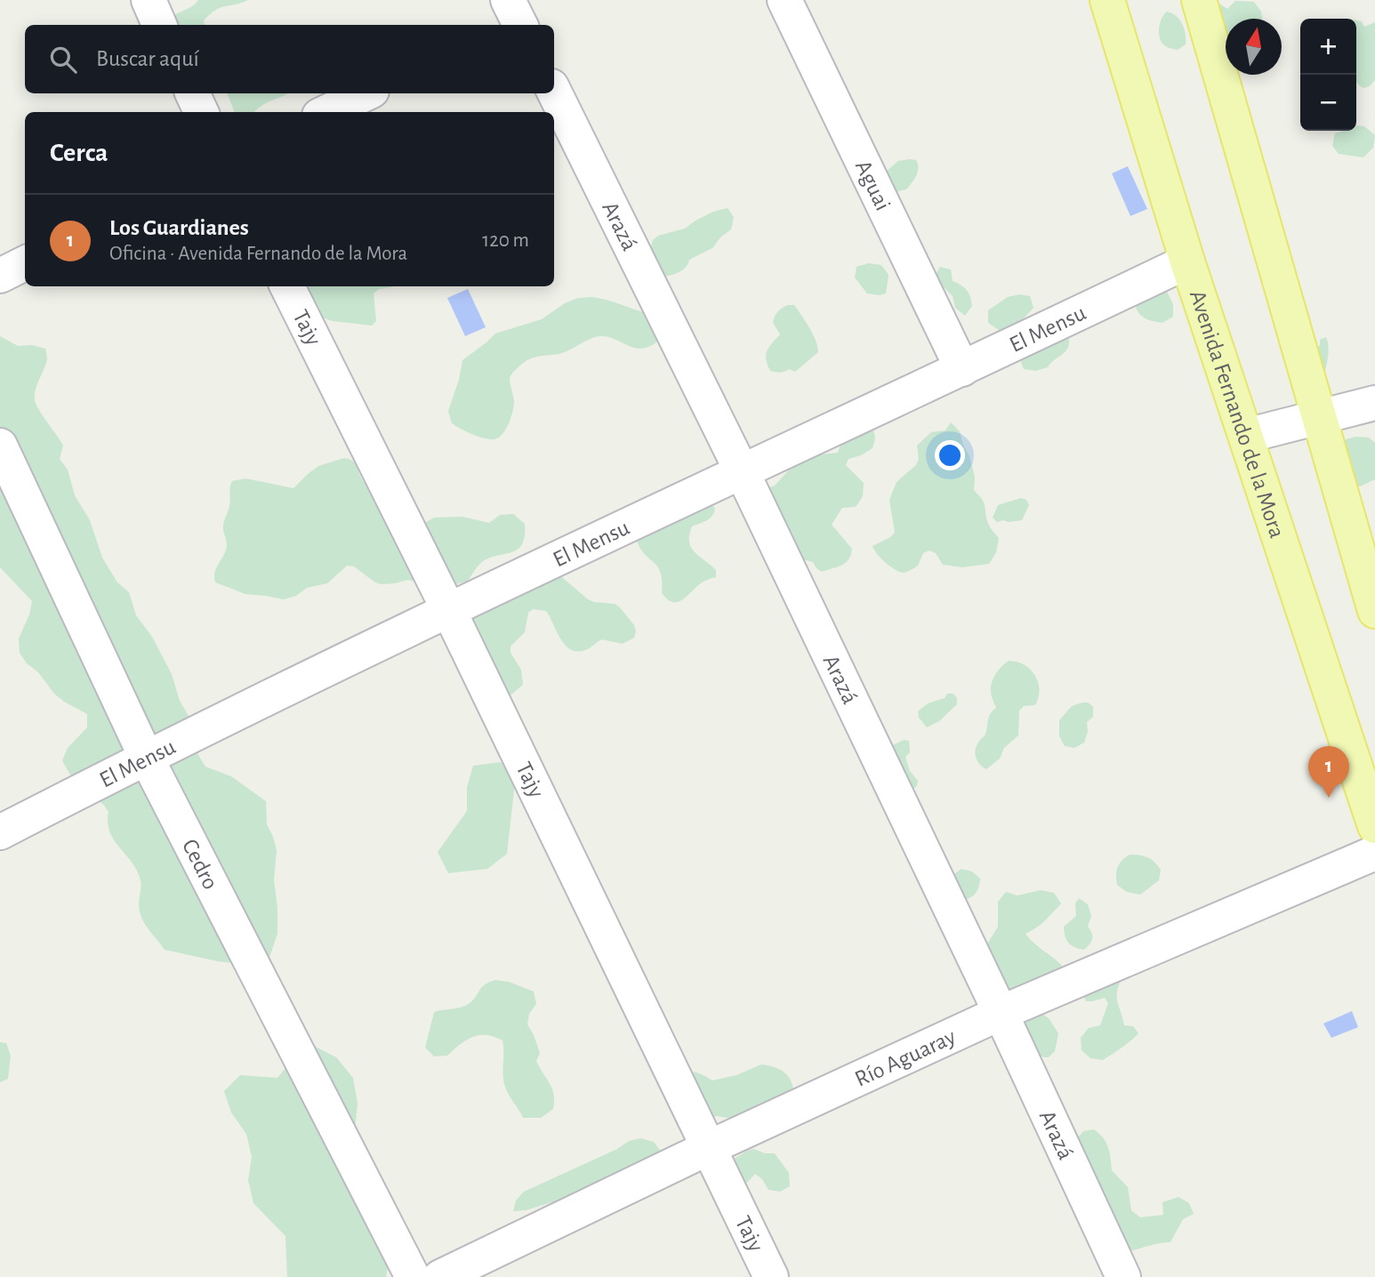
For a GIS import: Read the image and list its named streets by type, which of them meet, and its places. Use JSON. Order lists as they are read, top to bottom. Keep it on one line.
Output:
{"streets":{"main road":["Avenida Fernando de la Mora"],"street":["Aguai","Arazá","Tajy","El Mensu","Cedro","Río Aguaray"]},"crossings":[["Aguai","El Mensu"],["Arazá","El Mensu"],["Arazá","Río Aguaray"],["Tajy","El Mensu"],["Tajy","Río Aguaray"],["El Mensu","Avenida Fernando de la Mora"],["El Mensu","Cedro"]],"north":"top","page":{"map_buttons":["+","−"],"search":"Buscar aquí","heading":"Cerca","list":[{"mark":"1","name":"Los Guardianes","note":"Oficina · Avenida Fernando de la Mora","value":"120 m"}],"pins":"1"}}
